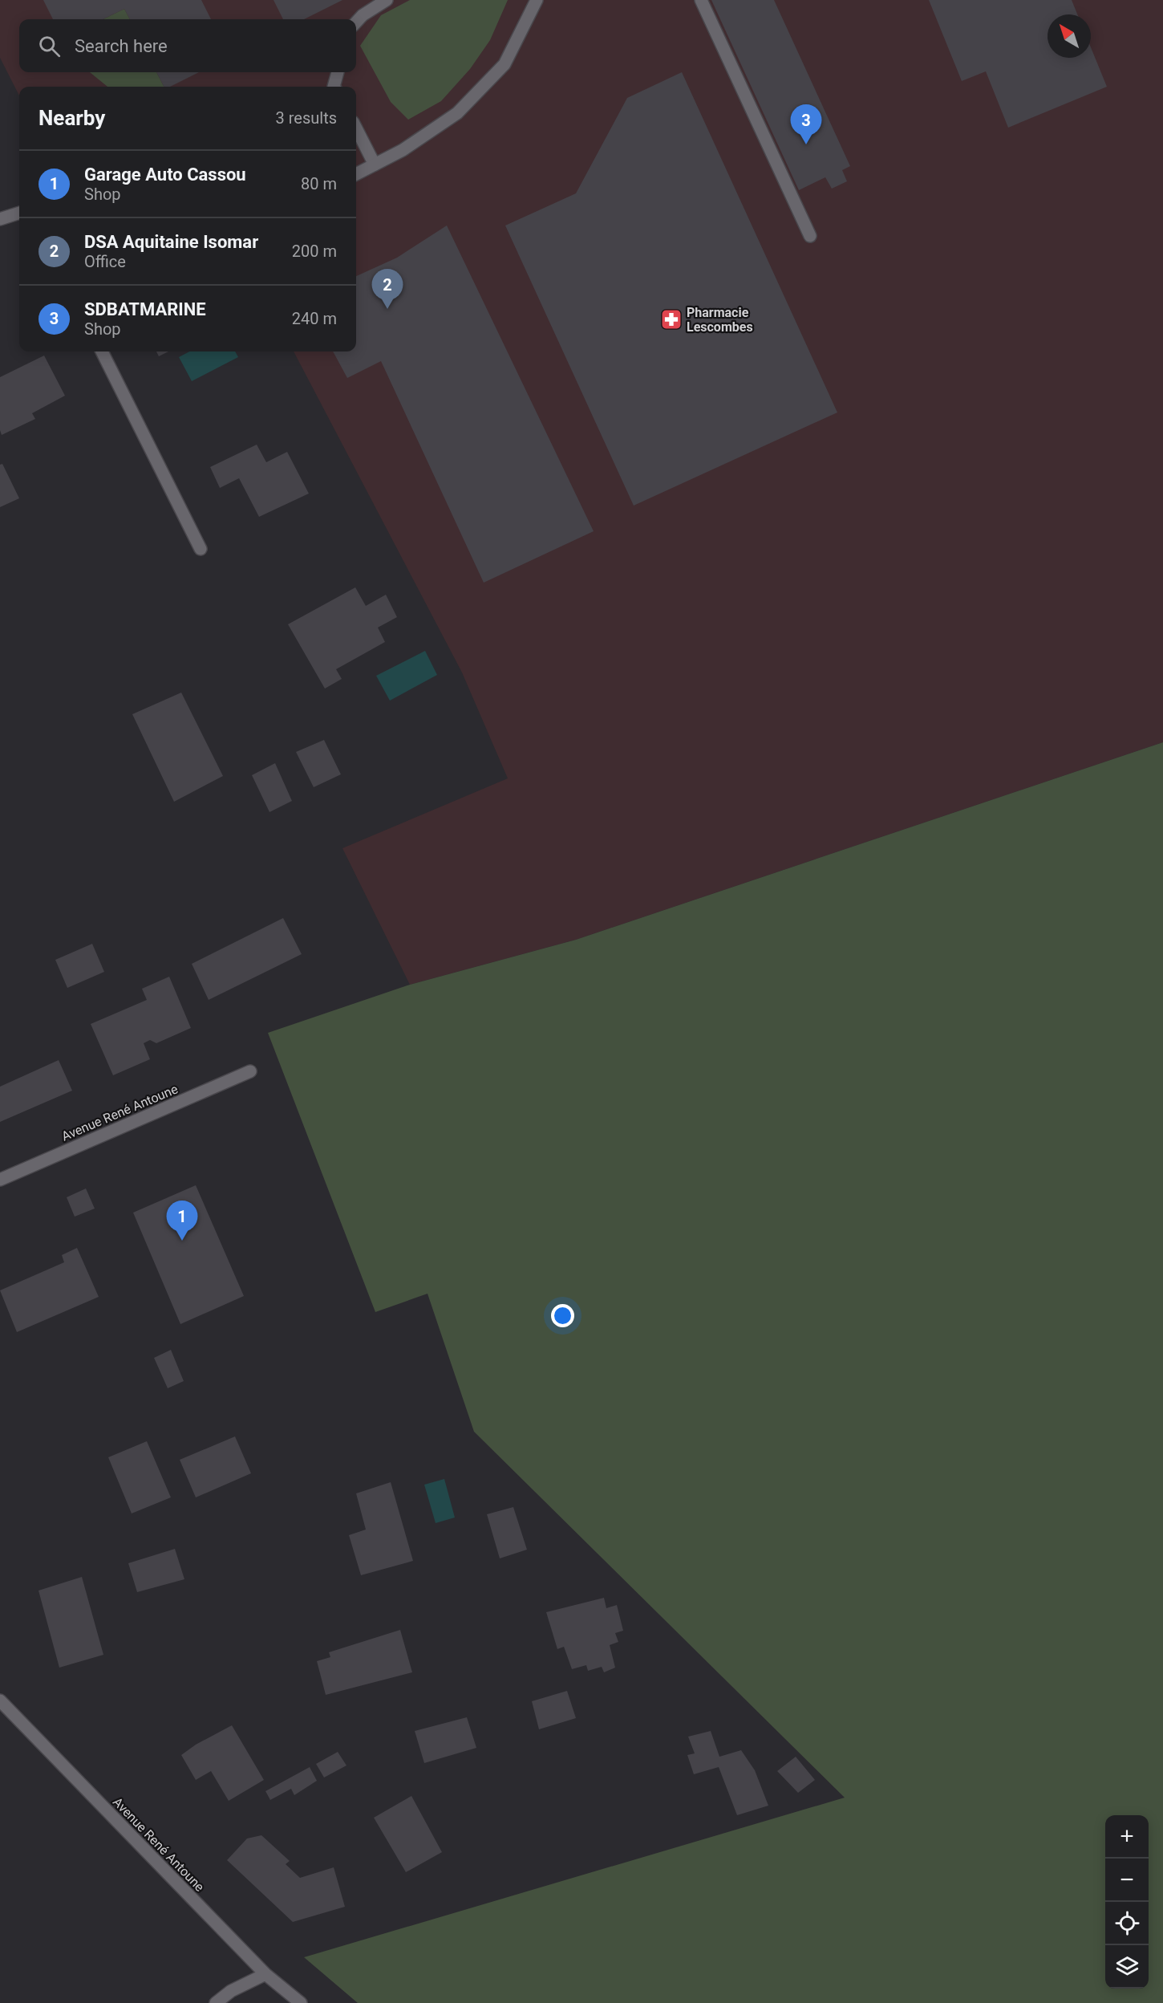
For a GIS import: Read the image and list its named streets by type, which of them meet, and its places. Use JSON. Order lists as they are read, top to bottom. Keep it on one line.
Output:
{"streets":{"street":["Avenue René Antoune"]},"places":{"pharmacy":["Pharmacie Lescombes"]},"north":"top left","page":{"search":"Search here","heading":["Nearby","3 results"],"pins":["3","2","1"],"list":[{"mark":"1","name":"Garage Auto Cassou","note":"Shop","value":"80 m"},{"mark":"2","name":"DSA Aquitaine Isomar","note":"Office","value":"200 m"},{"mark":"3","name":"SDBATMARINE","note":"Shop","value":"240 m"}],"map_buttons":["+","−"]}}
